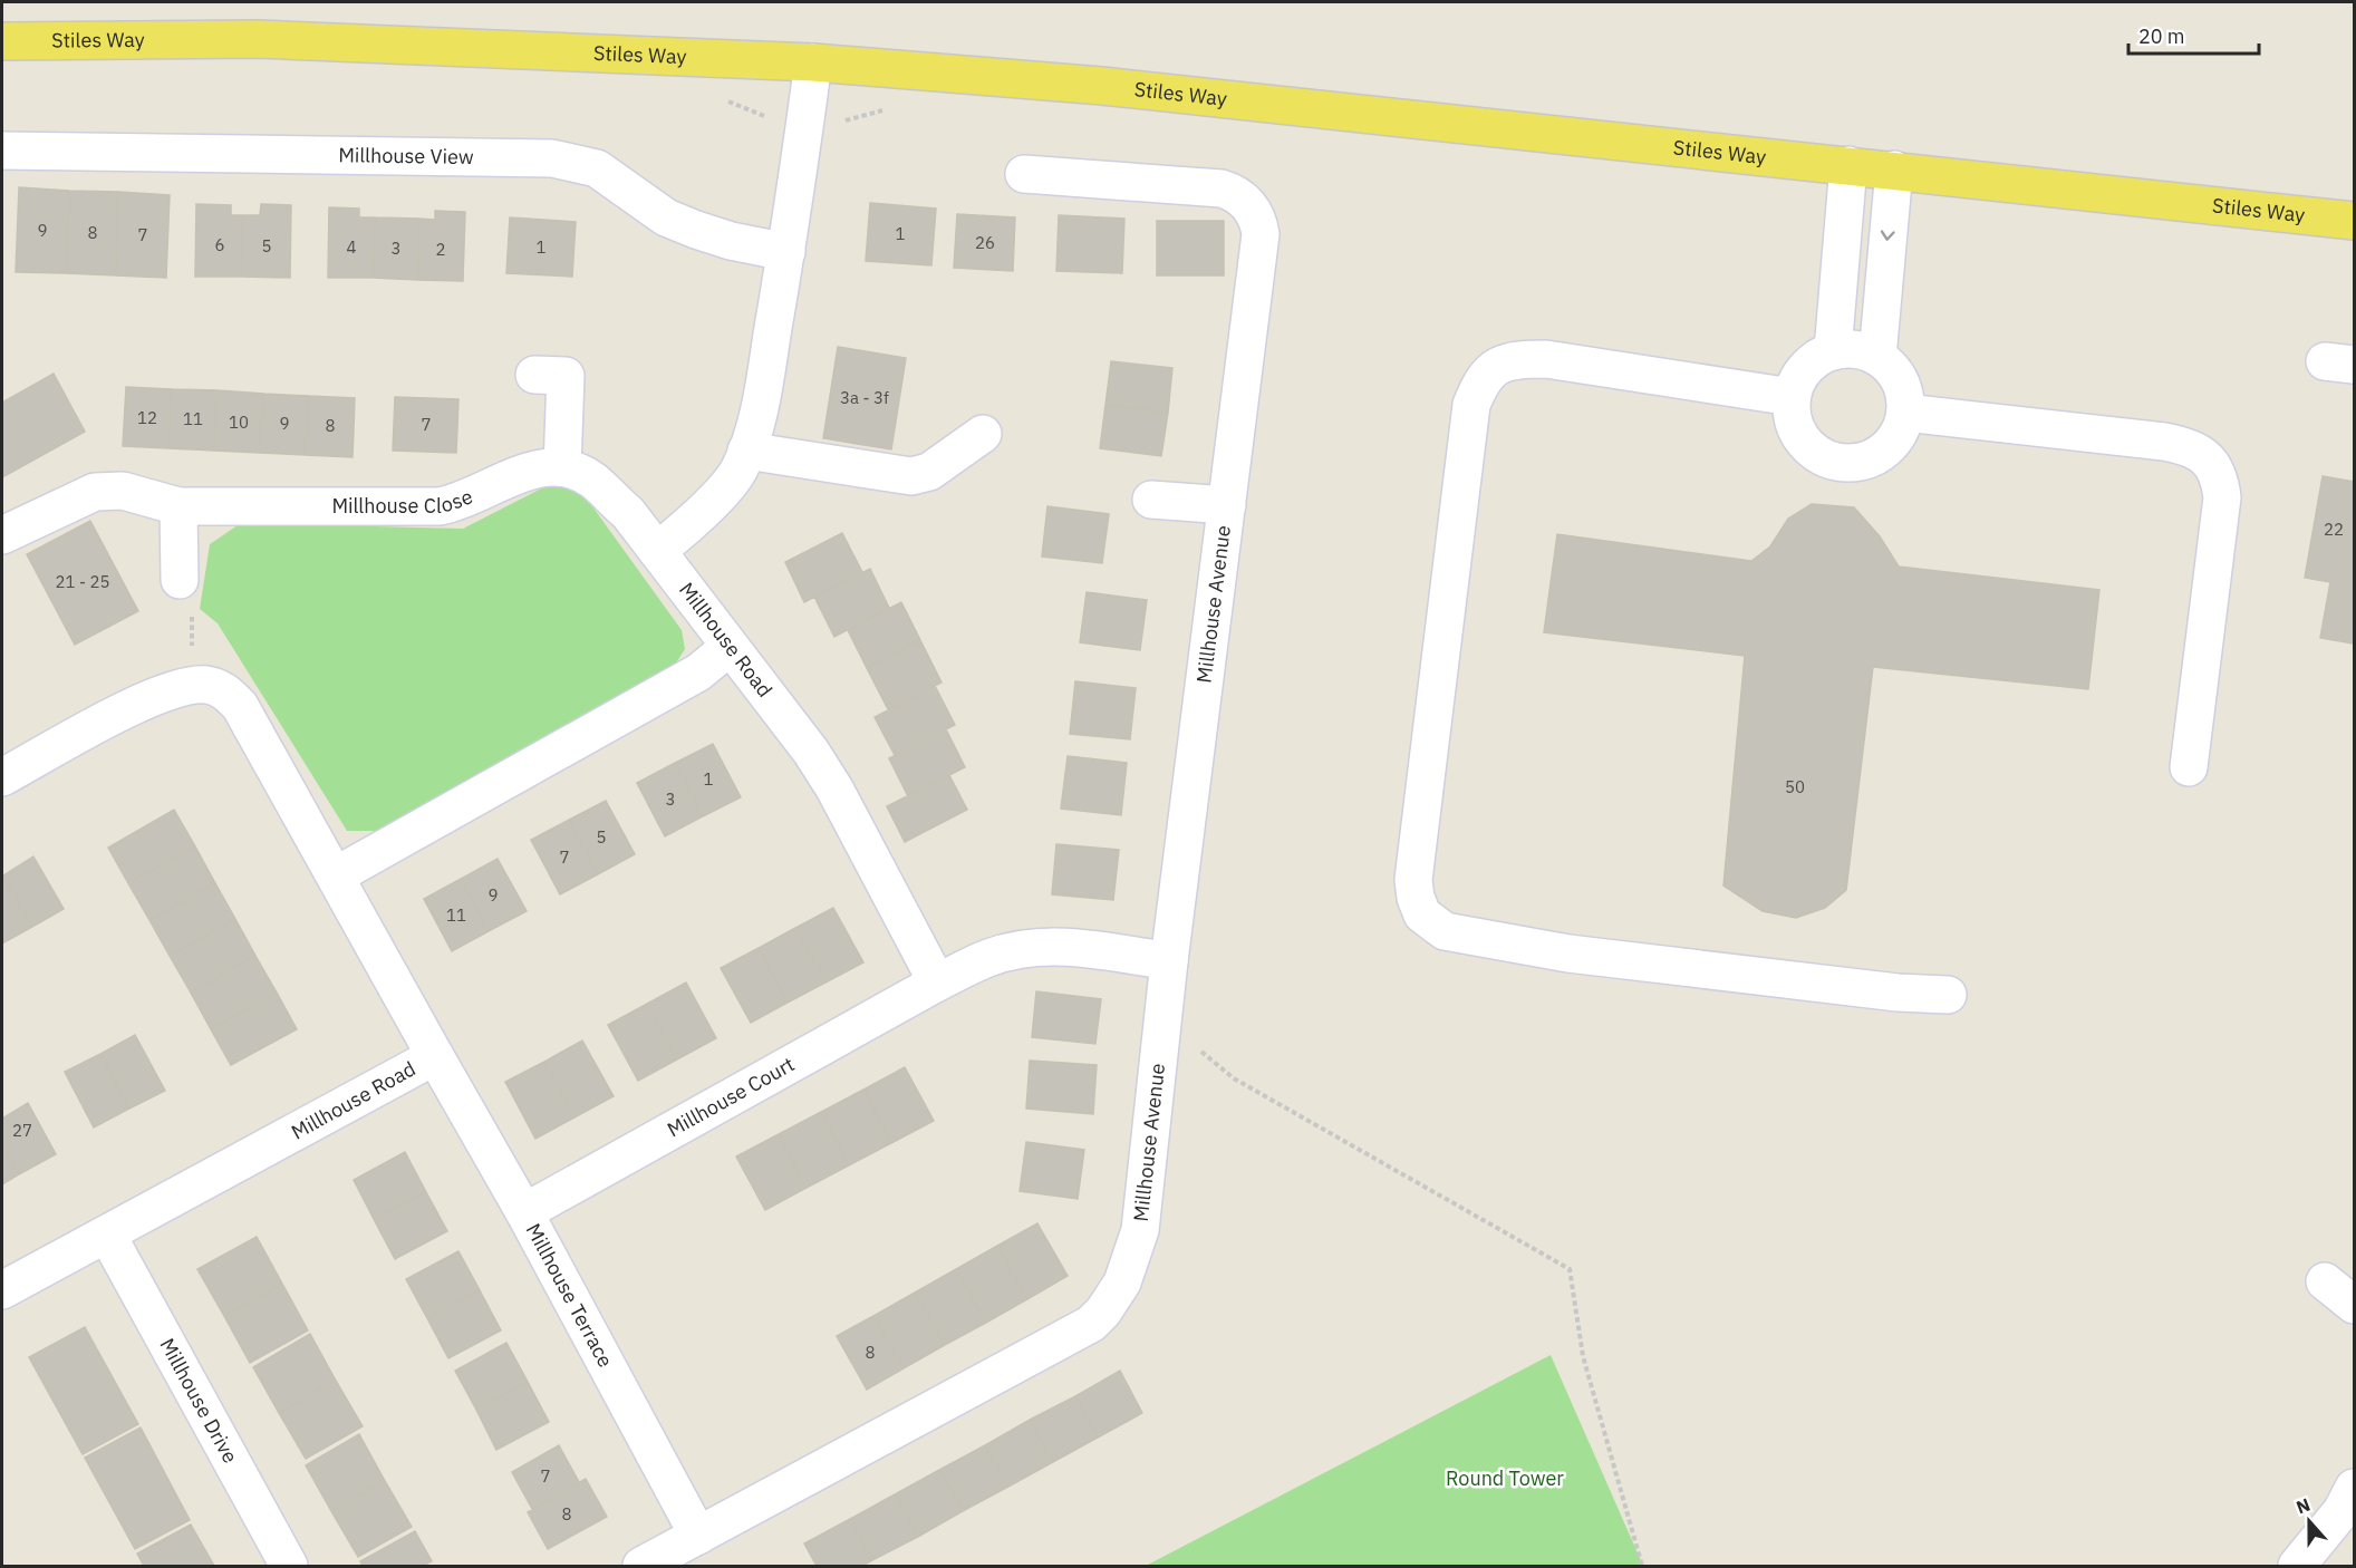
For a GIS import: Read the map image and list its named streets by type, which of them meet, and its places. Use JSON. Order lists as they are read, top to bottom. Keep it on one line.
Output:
{"streets":{"main road":["Stiles Way"],"street":["Millhouse View","Millhouse Close","Millhouse Avenue","Millhouse Road","Millhouse Court","Millhouse Terrace","Millhouse Drive"]},"crossings":[["Millhouse Close","Millhouse Road"],["Millhouse Avenue","Millhouse Terrace"],["Millhouse Road","Millhouse Court"],["Millhouse Road","Millhouse Terrace"],["Millhouse Road","Millhouse Drive"],["Millhouse Court","Millhouse Terrace"]],"parks":["Round Tower"],"house_numbers":["9","8","1","7","26","6","5","4","1","3","2","3a - 3f","12","11","10","9","7","8","22","21 - 25","1","50","3","5","7","9","11","27","8","7","8"],"scale_bar":"20 m","north":"top"}
